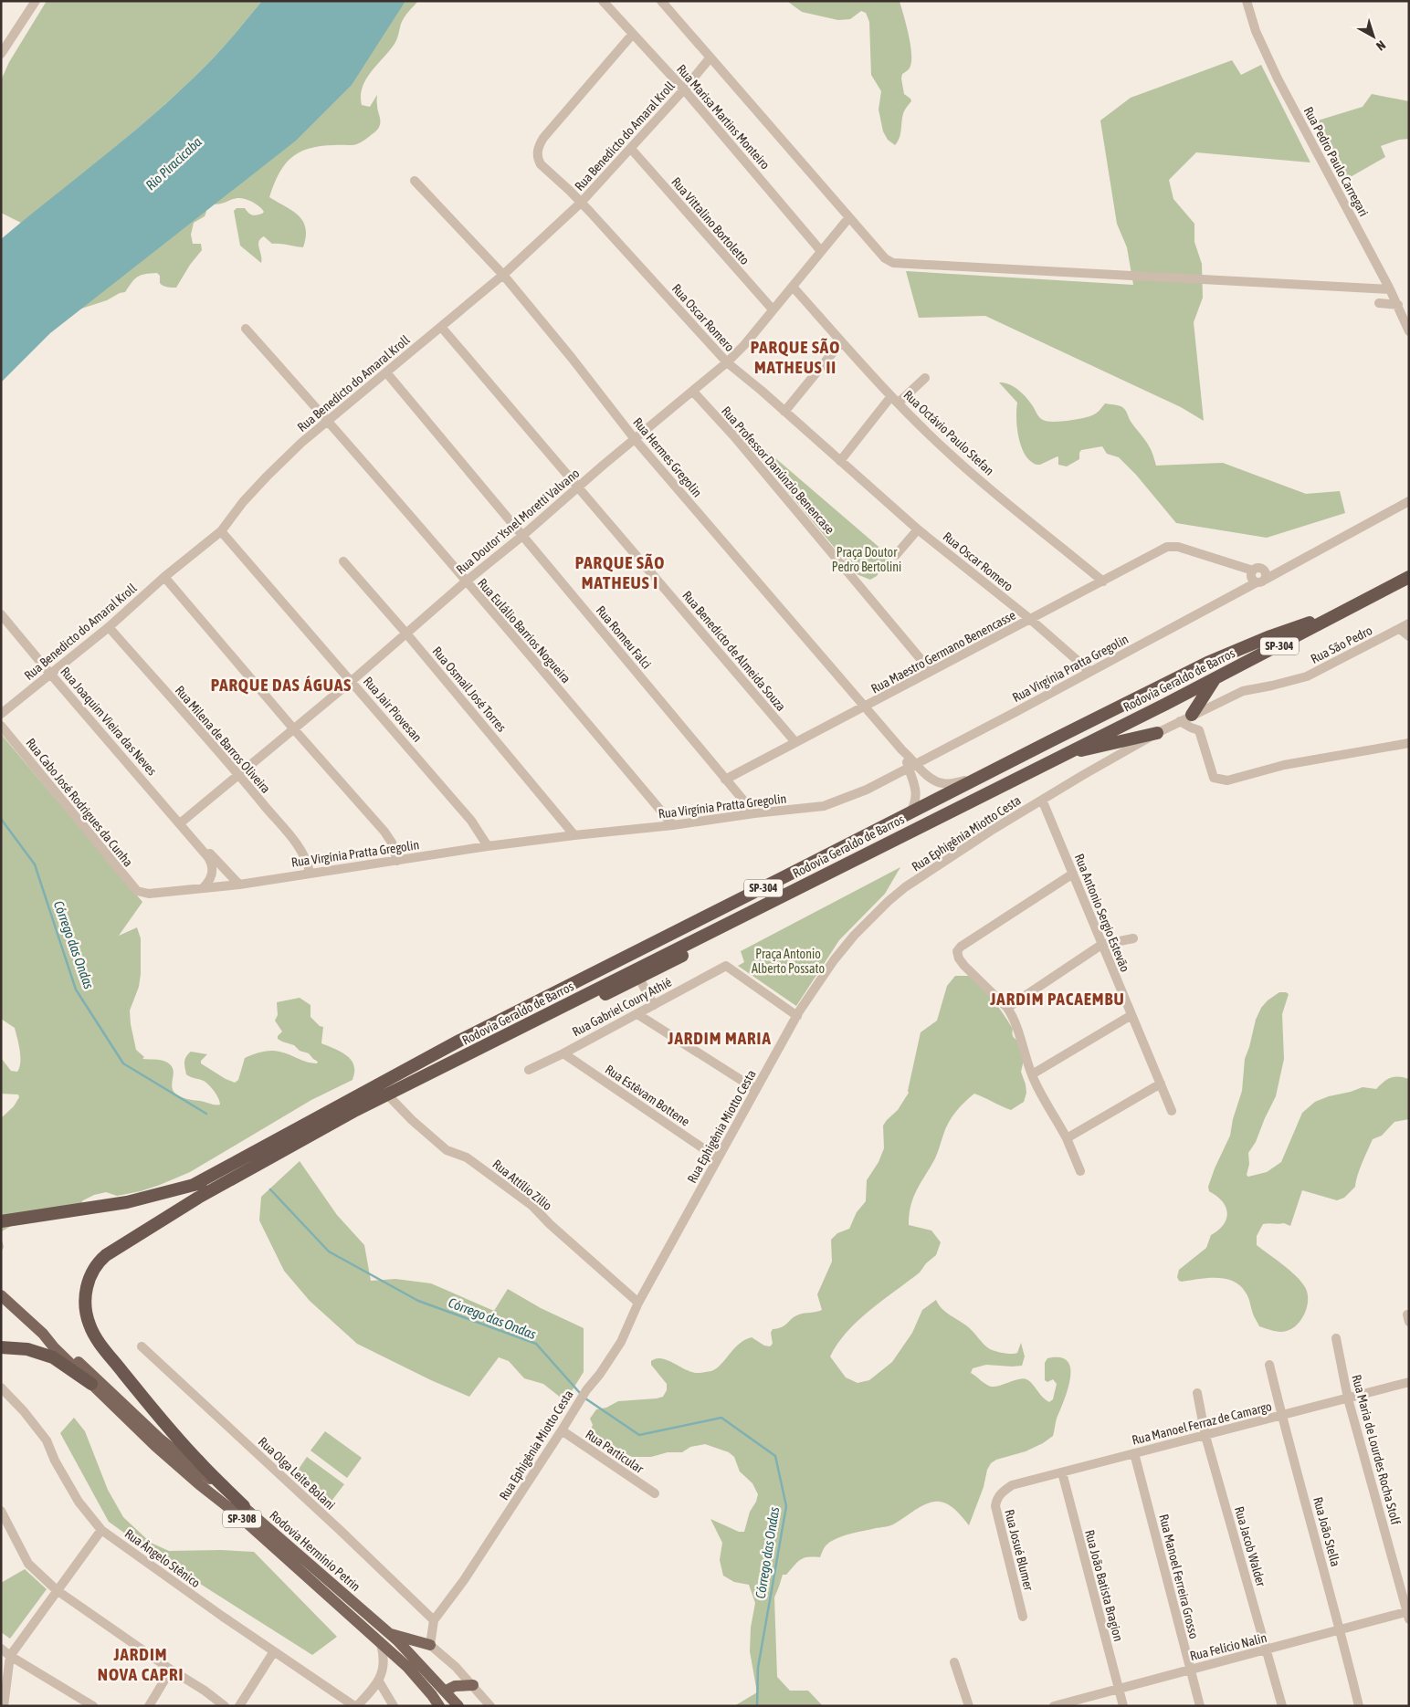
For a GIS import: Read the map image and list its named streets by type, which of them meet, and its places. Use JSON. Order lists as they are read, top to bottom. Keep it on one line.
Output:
{"streets":{"highway":["SP-304","Rodovia Geraldo de Barros"],"main road":["SP-308","Rodovia Hermínio Petrin"],"street":["Rua Marisa Martins Monteiro","Rua Benedicto do Amaral Kroll","Rua Pedro Paulo Carregari","Rua Vittalino Bortoletto","Rua Oscar Romero","Rua Octávio Paulo Stefan","Rua Hermes Gregolin","Rua Professor Danúnzio Benencase","Rua Doutor Ysnel Moretti Valvano","Rua Eulálio Barrios Nogueira","Rua Romeu Falci","Rua São Pedro","Rua Benedicto de Almeida Souza","Rua Maestro Germano Benencasse","Rua Virgínia Pratta Gregolin","Rua Osmail José Torres","Rua Jair Piovesan","Rua Joaquim Vieira das Neves","Rua Milena de Barros Oliveira","Rua Cabo José Rodrigues da Cunha","Rua Ephigênia Miotto Cesta","Rua Antonio Sergio Estevão","Rua Gabriel Coury Athié","Rua Estêvam Bottene","Rua Attílio Zilio","Rua Manoel Ferraz de Camargo","Rua Maria de Lourdes Rocha Stolf","Rua Particular","Rua Olga Leite Bolani","Rua João Stella","Rua Jacob Walder","Rua Josué Blumer","Rua Ângelo Stênico","Rua Manoel Ferreira Grosso","Rua João Batista Bragion","Rua Felício Nalin"]},"crossings":[["Rua Marisa Martins Monteiro","Rua Benedicto do Amaral Kroll"],["Rua Marisa Martins Monteiro","Rua Oscar Romero"],["Rua Marisa Martins Monteiro","Rua Doutor Ysnel Moretti Valvano"],["Rua Benedicto do Amaral Kroll","Rua Vittalino Bortoletto"],["Rua Benedicto do Amaral Kroll","Rua Oscar Romero"],["Rua Benedicto do Amaral Kroll","Rua Hermes Gregolin"],["Rua Benedicto do Amaral Kroll","Rua Eulálio Barrios Nogueira"],["Rua Benedicto do Amaral Kroll","Rua Romeu Falci"],["Rua Benedicto do Amaral Kroll","Rua Benedicto de Almeida Souza"],["Rua Benedicto do Amaral Kroll","Rua Jair Piovesan"],["Rua Benedicto do Amaral Kroll","Rua Joaquim Vieira das Neves"],["Rua Benedicto do Amaral Kroll","Rua Milena de Barros Oliveira"],["Rua Vittalino Bortoletto","Rua Doutor Ysnel Moretti Valvano"],["Rua Oscar Romero","Rua Doutor Ysnel Moretti Valvano"],["Rua Oscar Romero","Rua Maestro Germano Benencasse"],["Rua Oscar Romero","Rua Virgínia Pratta Gregolin"],["Rua Octávio Paulo Stefan","Rua Doutor Ysnel Moretti Valvano"],["Rua Octávio Paulo Stefan","Rua Maestro Germano Benencasse"],["Rua Hermes Gregolin","Rua Doutor Ysnel Moretti Valvano"],["Rua Hermes Gregolin","Rua Maestro Germano Benencasse"],["Rua Hermes Gregolin","Rua Virgínia Pratta Gregolin"],["Rua Hermes Gregolin","Rodovia Geraldo de Barros"],["Rua Professor Danúnzio Benencase","Rua Doutor Ysnel Moretti Valvano"],["Rua Professor Danúnzio Benencase","Rua Maestro Germano Benencasse"],["Rua Doutor Ysnel Moretti Valvano","Rua Eulálio Barrios Nogueira"],["Rua Doutor Ysnel Moretti Valvano","Rua Romeu Falci"],["Rua Doutor Ysnel Moretti Valvano","Rua Benedicto de Almeida Souza"],["Rua Doutor Ysnel Moretti Valvano","Rua Osmail José Torres"],["Rua Doutor Ysnel Moretti Valvano","Rua Jair Piovesan"],["Rua Doutor Ysnel Moretti Valvano","Rua Joaquim Vieira das Neves"],["Rua Doutor Ysnel Moretti Valvano","Rua Milena de Barros Oliveira"],["Rua Eulálio Barrios Nogueira","Rua Virgínia Pratta Gregolin"],["Rua Romeu Falci","Rua Maestro Germano Benencasse"],["Rua Romeu Falci","Rua Virgínia Pratta Gregolin"],["Rua São Pedro","Rua Ephigênia Miotto Cesta"],["Rua Benedicto de Almeida Souza","Rua Maestro Germano Benencasse"],["Rua Maestro Germano Benencasse","Rua Virgínia Pratta Gregolin"],["Rua Virgínia Pratta Gregolin","Rua Osmail José Torres"],["Rua Virgínia Pratta Gregolin","Rua Jair Piovesan"],["Rua Virgínia Pratta Gregolin","Rua Joaquim Vieira das Neves"],["Rua Virgínia Pratta Gregolin","Rua Milena de Barros Oliveira"],["Rua Virgínia Pratta Gregolin","Rua Cabo José Rodrigues da Cunha"],["Rodovia Geraldo de Barros","Rua Attílio Zilio"],["Rodovia Geraldo de Barros","Rodovia Hermínio Petrin"],["Rua Ephigênia Miotto Cesta","Rua Antonio Sergio Estevão"],["Rua Ephigênia Miotto Cesta","Rua Gabriel Coury Athié"],["Rua Ephigênia Miotto Cesta","Rua Estêvam Bottene"],["Rua Ephigênia Miotto Cesta","Rua Attílio Zilio"],["Rua Ephigênia Miotto Cesta","Rua Particular"],["Rua Ephigênia Miotto Cesta","Rua Olga Leite Bolani"],["Rua Gabriel Coury Athié","Rua Estêvam Bottene"],["Rua Manoel Ferraz de Camargo","Rua Maria de Lourdes Rocha Stolf"],["Rua Manoel Ferraz de Camargo","Rua João Stella"],["Rua Manoel Ferraz de Camargo","Rua Jacob Walder"],["Rua Manoel Ferraz de Camargo","Rua Josué Blumer"],["Rua Manoel Ferraz de Camargo","Rua Manoel Ferreira Grosso"],["Rua Manoel Ferraz de Camargo","Rua João Batista Bragion"],["Rua Maria de Lourdes Rocha Stolf","Rua Felício Nalin"],["Rua João Stella","Rua Felício Nalin"],["Rua Jacob Walder","Rua Felício Nalin"],["Rua Manoel Ferreira Grosso","Rua Felício Nalin"],["Rua João Batista Bragion","Rua Felício Nalin"]],"districts":["PARQUE SÃO MATHEUS II","PARQUE SÃO MATHEUS I","PARQUE DAS ÁGUAS","JARDIM PACAEMBU","JARDIM MARIA","JARDIM NOVA CAPRI"],"water":["Rio Piracicaba","Córrego das Ondas"],"parks":["Praça Doutor Pedro Bertolini","Praça Antonio Alberto Possato"],"north":"bottom right"}
